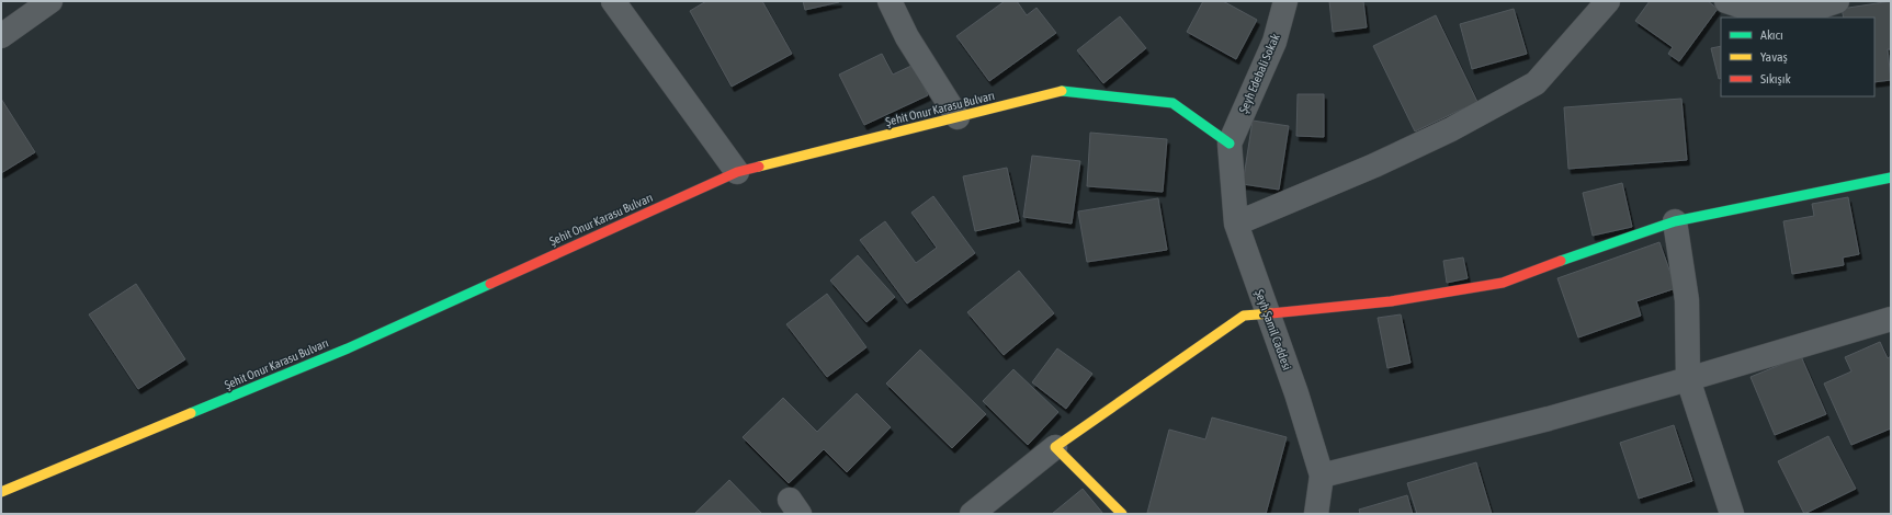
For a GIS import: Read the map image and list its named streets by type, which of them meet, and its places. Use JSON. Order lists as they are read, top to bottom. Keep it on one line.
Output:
{"streets":{"street":["Şeyh Edebali Sokak","Şehit Onur Karasu Bulvarı","Şeyh Şamil Caddesi"]},"crossings":[["Şeyh Edebali Sokak","Şehit Onur Karasu Bulvarı"],["Şeyh Edebali Sokak","Şeyh Şamil Caddesi"],["Şehit Onur Karasu Bulvarı","Şeyh Şamil Caddesi"]],"legend":["Akıcı","Yavaş","Sıkışık"]}
